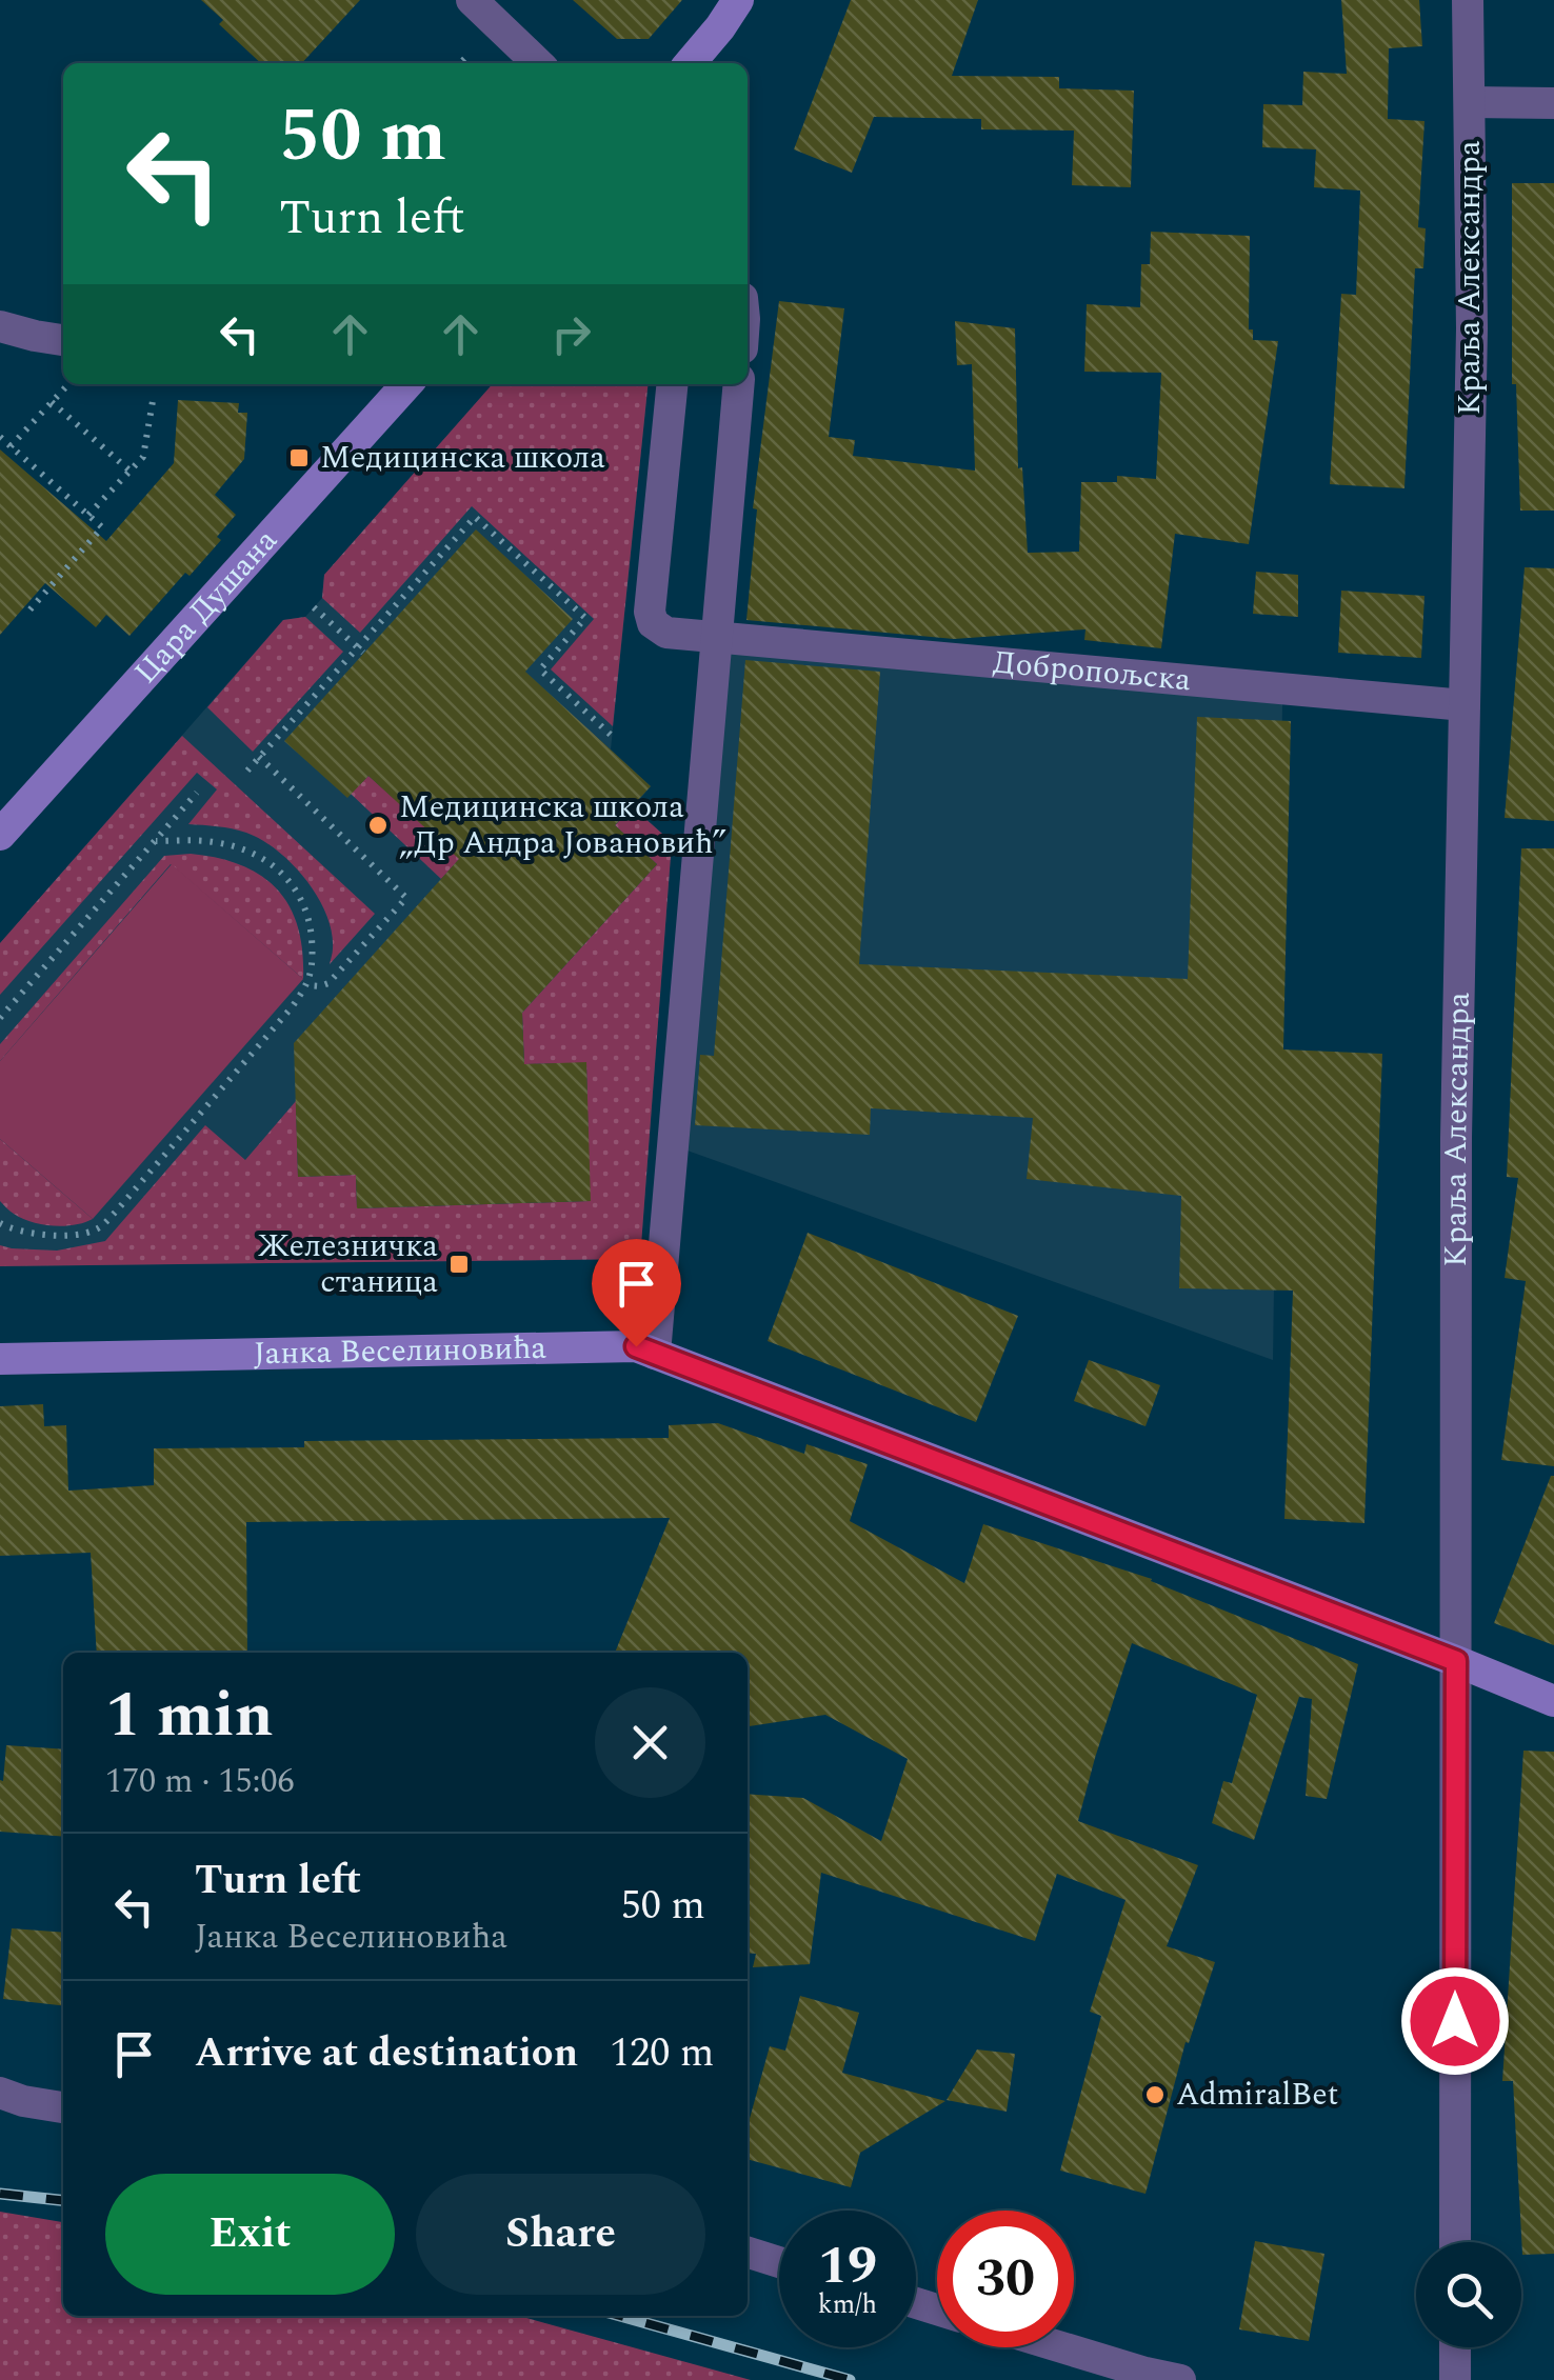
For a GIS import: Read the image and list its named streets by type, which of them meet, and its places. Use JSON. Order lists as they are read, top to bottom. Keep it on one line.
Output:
{"streets":{"main road":["Цара Душана","Јанка Веселиновића"],"street":["Краља Александра","Добропољска"]},"crossings":[["Краља Александра","Добропољска"],["Краља Александра","Јанка Веселиновића"]],"places":{"transit":["Медицинска школа","Железничка станица"],"other":["Медицинска школа „Др Андра Јовановић”","AdmiralBet"]},"page":{"turn":["50 m","Turn left"],"heading":["1 min","170 m · 15:06"],"list":[{"name":"Turn left","note":"Јанка Веселиновића","value":"50 m"},{"name":"Arrive at destination","value":"120 m"}],"buttons":["Exit","Share"],"speed":"19 km/h","limit":"30"}}
